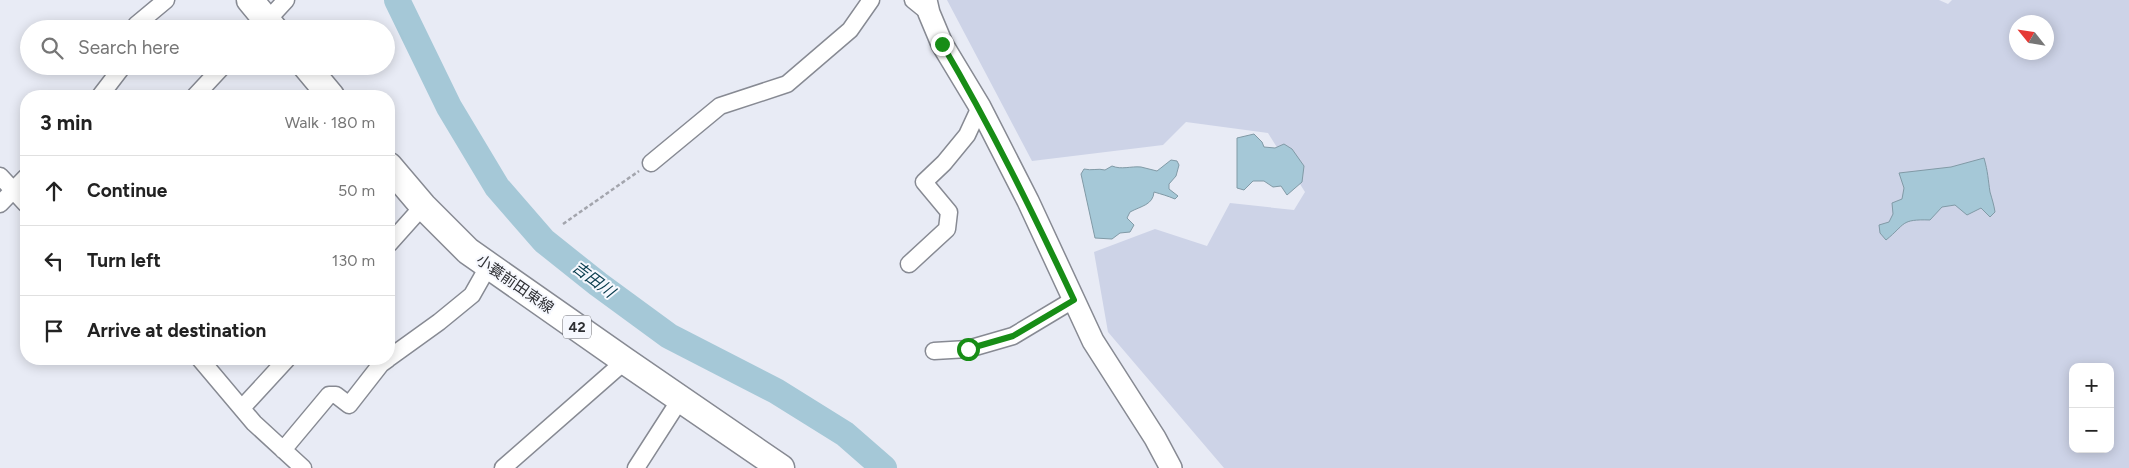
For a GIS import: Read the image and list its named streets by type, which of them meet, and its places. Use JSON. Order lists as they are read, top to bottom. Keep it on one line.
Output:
{"streets":{"main road":["小蓑前田東線","42"]},"water":["吉田川"],"north":"top left","page":{"search":"Search here","heading":["3 min","Walk · 180 m"],"list":[["Continue","50 m"],["Turn left","130 m"],"Arrive at destination"],"map_buttons":["+","−"]}}
